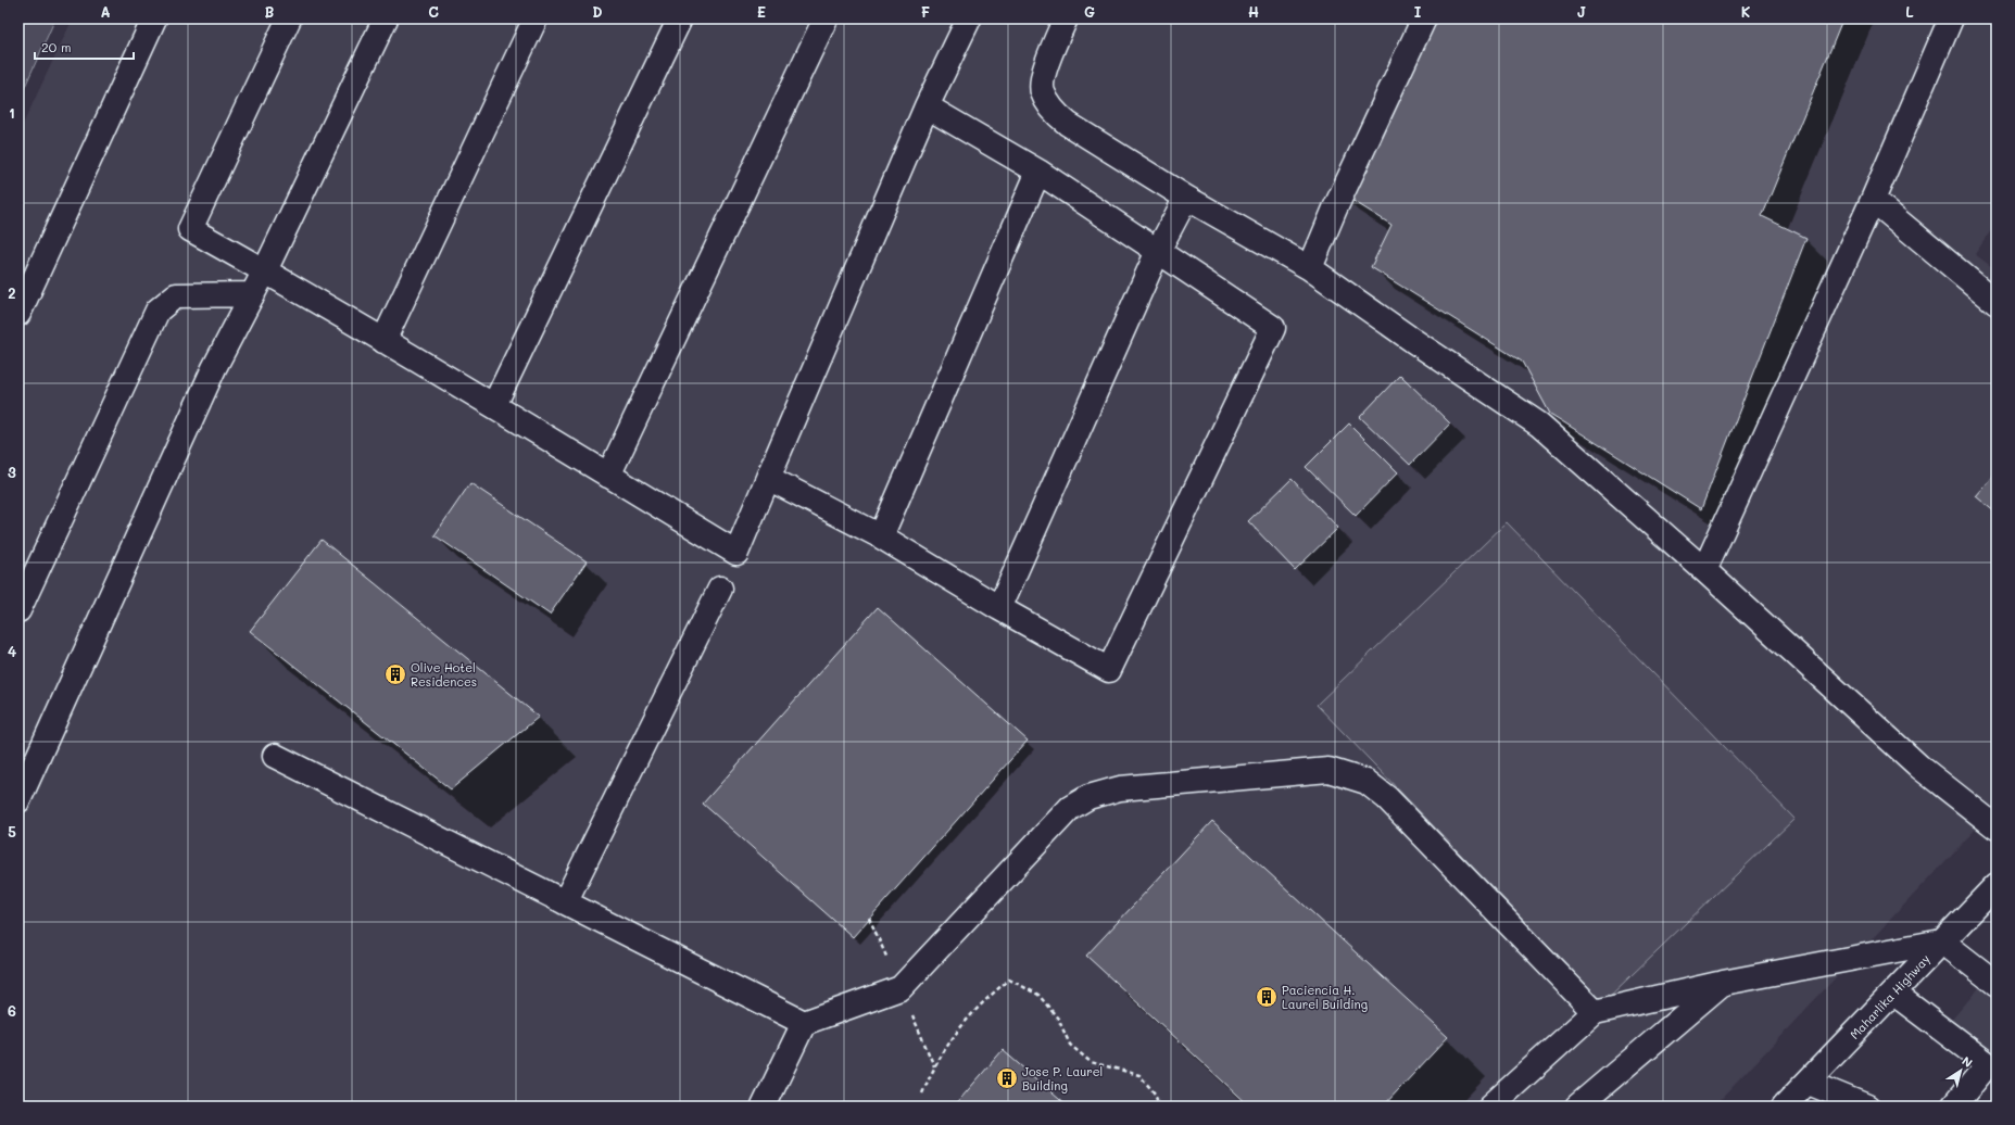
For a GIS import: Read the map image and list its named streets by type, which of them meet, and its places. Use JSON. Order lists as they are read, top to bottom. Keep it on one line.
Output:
{"streets":{"main road":["Maharlika Highway"]},"places":{"building":["Olive Hotel Residences","Paciencia H. Laurel Building","Jose P. Laurel Building"]},"scale_bar":"20 m","north":"top right","grid":{"columns":["A","B","C","D","E","F","G","H","I","J","K","L"],"rows":["1","2","3","4","5","6"]}}
